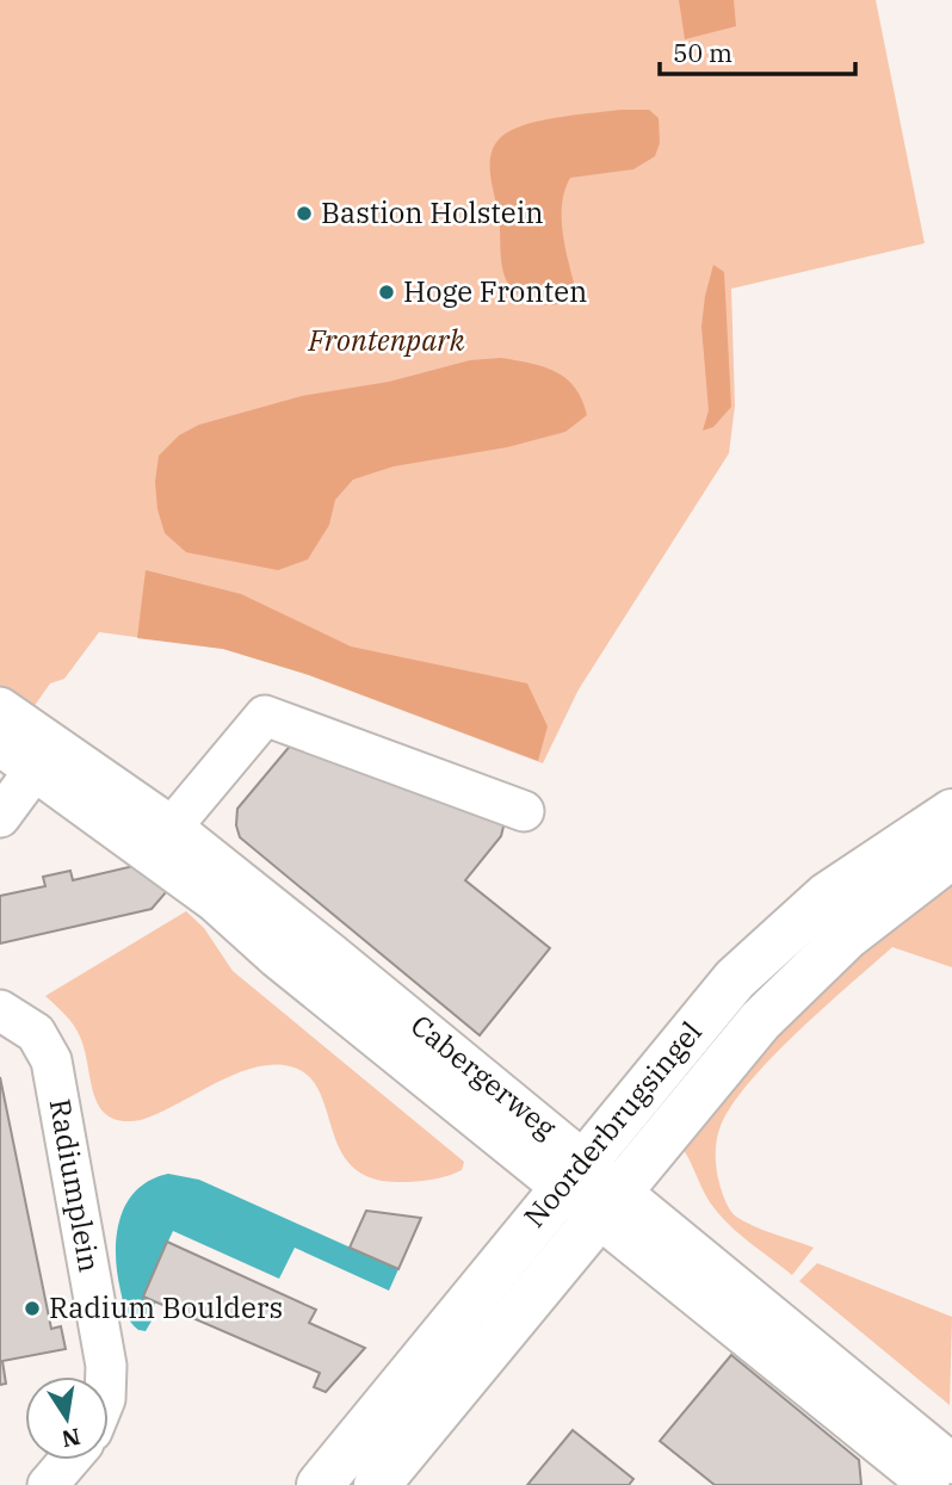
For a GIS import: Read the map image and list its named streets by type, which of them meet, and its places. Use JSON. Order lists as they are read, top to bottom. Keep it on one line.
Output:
{"streets":{"main road":["Noorderbrugsingel"],"street":["Cabergerweg","Radiumplein"]},"crossings":[["Cabergerweg","Noorderbrugsingel"]],"parks":["Frontenpark"],"places":["Bastion Holstein","Hoge Fronten","Radium Boulders"],"scale_bar":"50 m","north":"bottom"}
